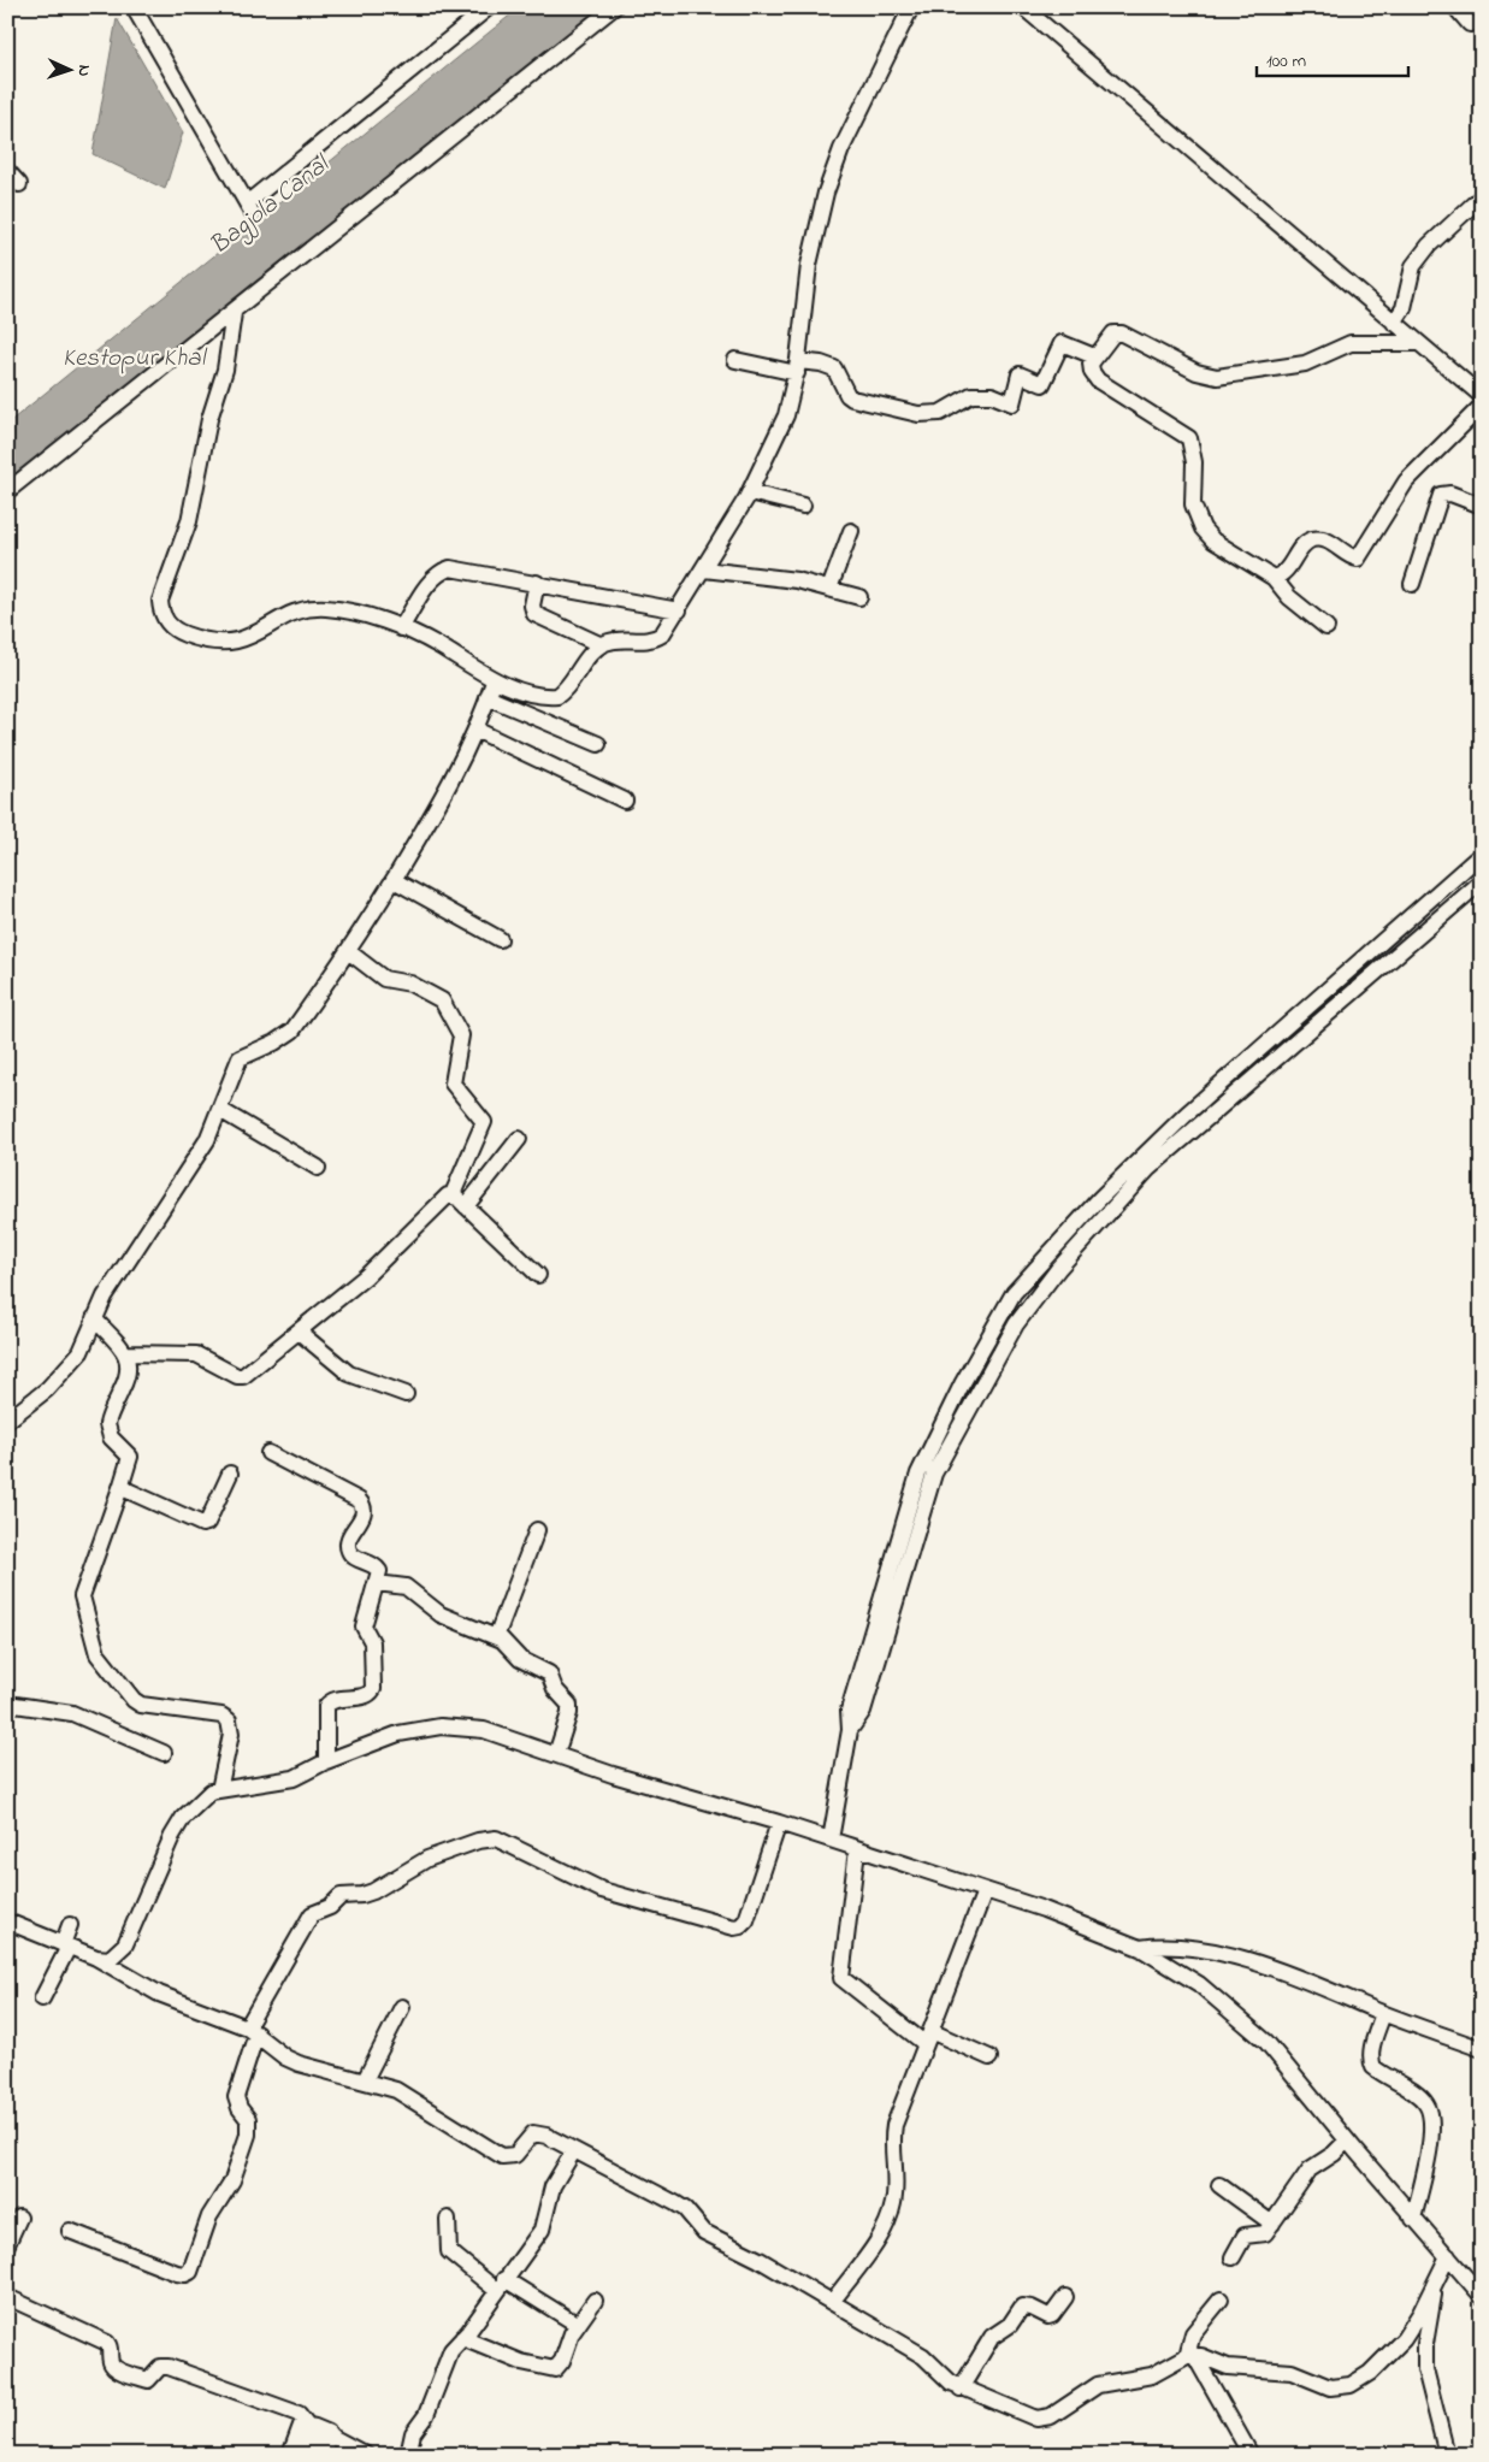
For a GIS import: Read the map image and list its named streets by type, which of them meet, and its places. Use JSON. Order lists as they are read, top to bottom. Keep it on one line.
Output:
{"water":["Bagjola Canal","Kestopur Khal"],"scale_bar":"100 m","north":"right"}
